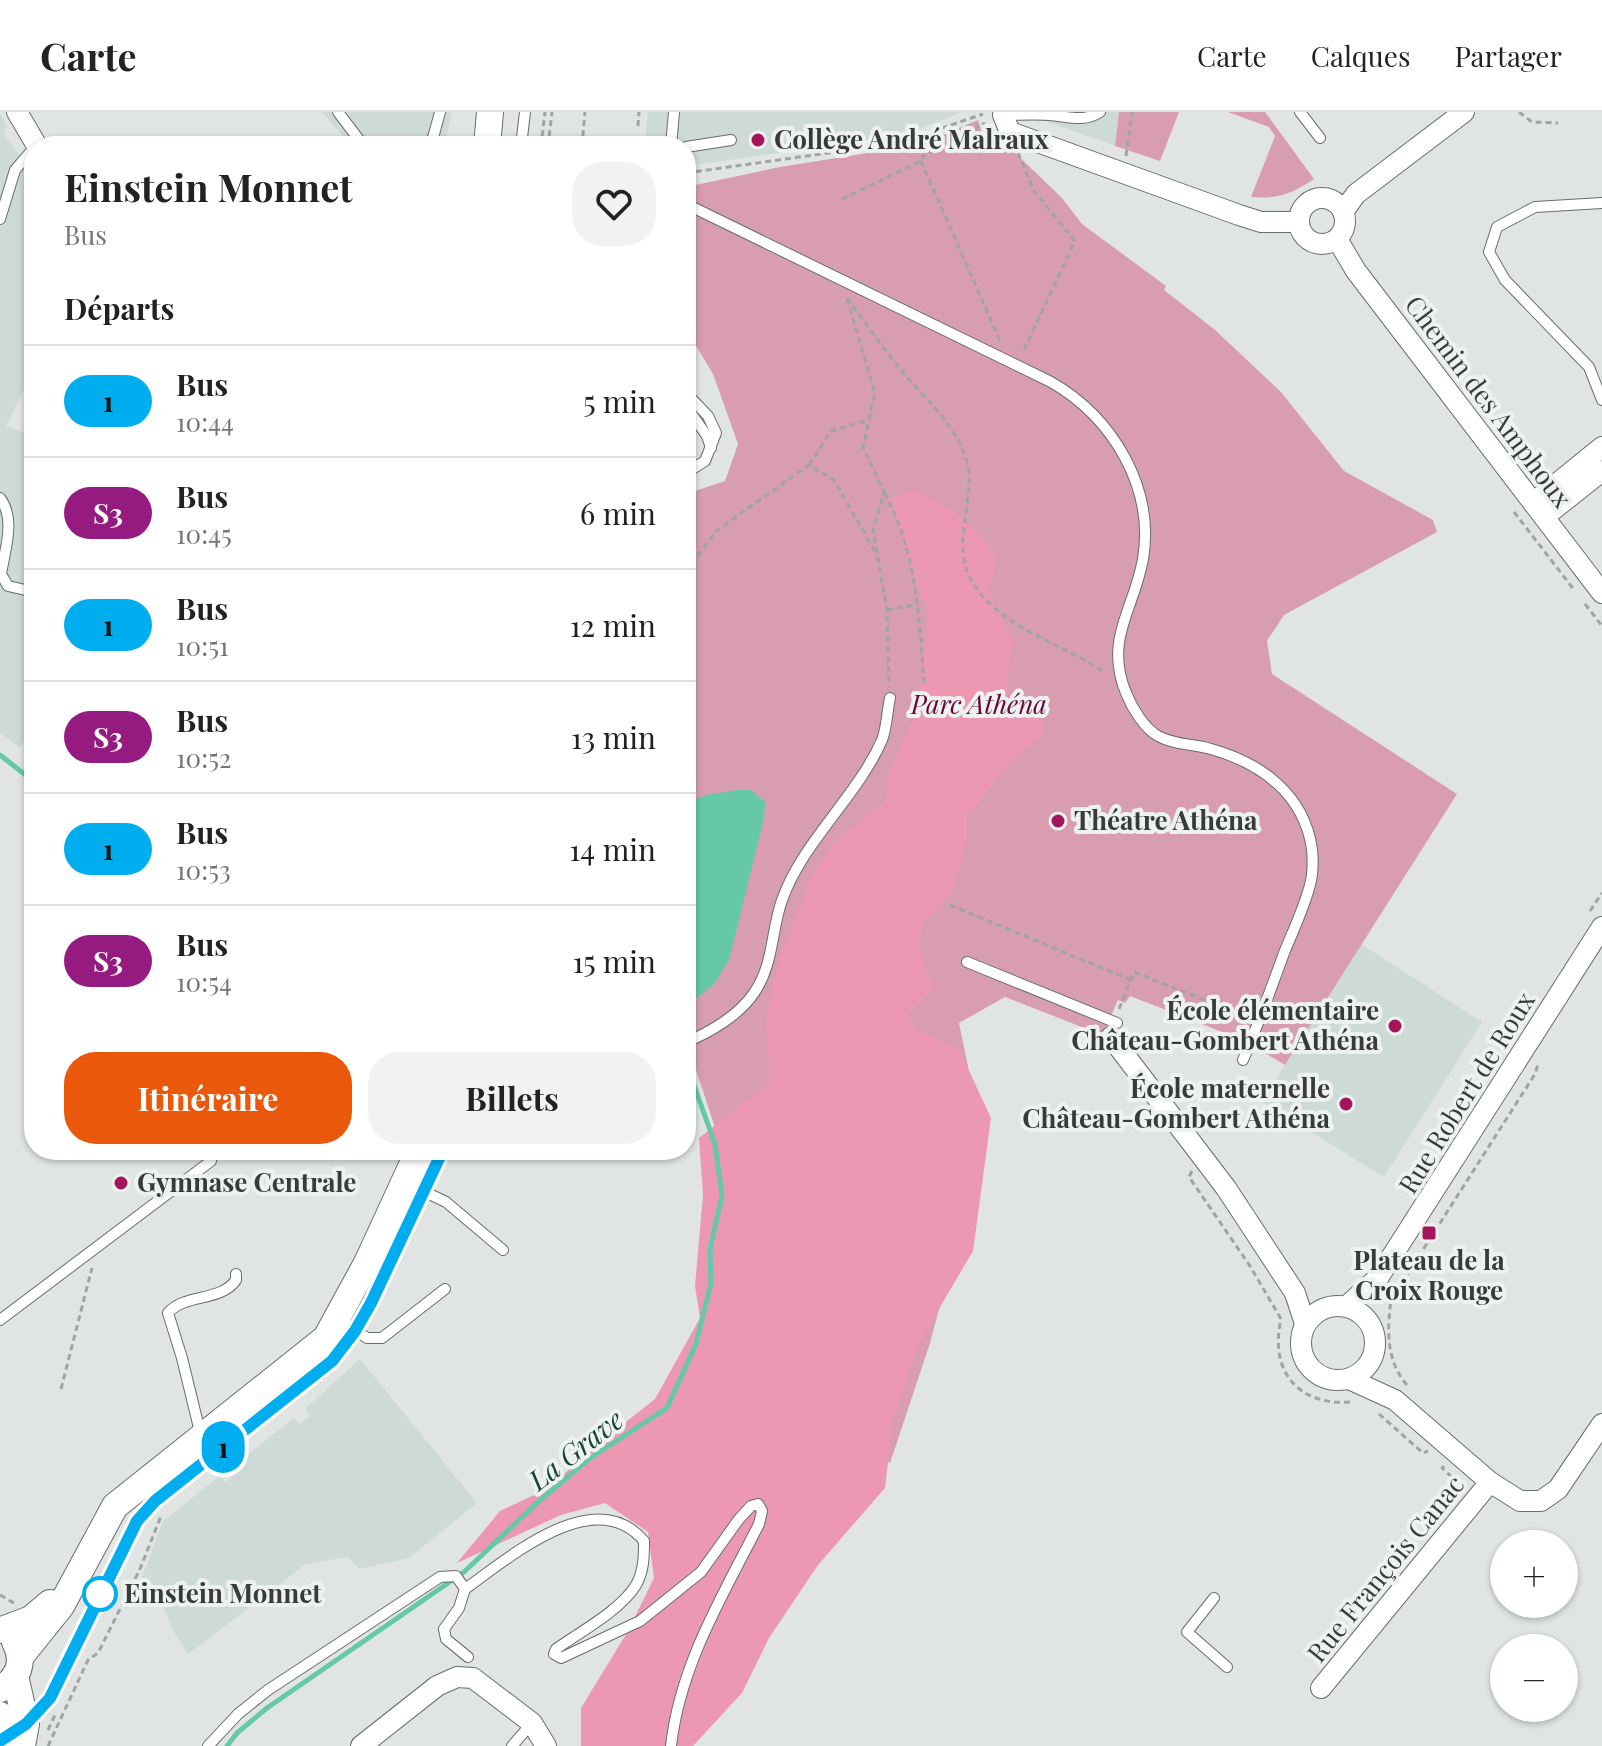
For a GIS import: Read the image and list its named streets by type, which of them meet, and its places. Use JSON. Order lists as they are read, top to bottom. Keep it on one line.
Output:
{"streets":{"street":["Chemin des Amphoux","Rue Robert de Roux","Rue François Canac"]},"water":["La Grave"],"parks":["Parc Athéna"],"places":{"other":["Collège André Malraux","Théatre Athéna","École élémentaire Château-Gombert Athéna","École maternelle Château-Gombert Athéna","Gymnase Centrale","Einstein Monnet"],"transit":["Plateau de la Croix Rouge"]},"lines":["bus line 1"],"page":{"header":"Carte","nav":["Carte","Calques","Partager"],"on_map":"1","heading":[["Einstein Monnet","Bus"],"Départs"],"list":[{"mark":"1","name":"Bus","note":"10:44","value":"5 min"},{"mark":"S3","name":"Bus","note":"10:45","value":"6 min"},{"mark":"1","name":"Bus","note":"10:51","value":"12 min"},{"mark":"S3","name":"Bus","note":"10:52","value":"13 min"},{"mark":"1","name":"Bus","note":"10:53","value":"14 min"},{"mark":"S3","name":"Bus","note":"10:54","value":"15 min"}],"buttons":["Itinéraire","Billets"],"map_buttons":["+","−"]}}
